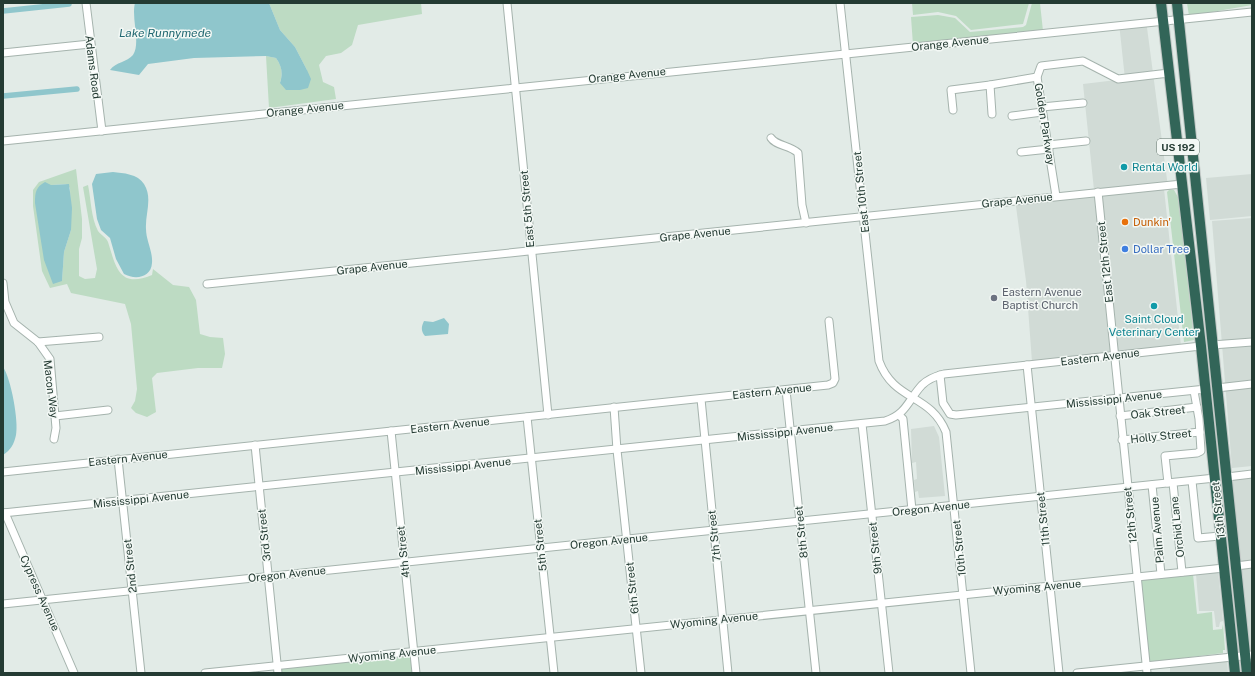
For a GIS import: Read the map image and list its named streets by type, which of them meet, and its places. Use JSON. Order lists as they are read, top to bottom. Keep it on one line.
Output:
{"streets":{"highway":["US 192","13th Street"],"street":["Orange Avenue","Adams Road","Golden Parkway","East 10th Street","Grape Avenue","East 5th Street","East 12th Street","Eastern Avenue","Macon Way","Mississippi Avenue","Oak Street","Holly Street","Oregon Avenue","12th Street","11th Street","Orchid Lane","Palm Avenue","8th Street","3rd Street","7th Street","5th Street","9th Street","10th Street","4th Street","2nd Street","Wyoming Avenue","6th Street","Cypress Avenue"]},"crossings":[["Orange Avenue","Adams Road"],["Orange Avenue","US 192"],["Orange Avenue","East 10th Street"],["Orange Avenue","East 5th Street"],["Golden Parkway","US 192"],["Golden Parkway","Grape Avenue"],["US 192","Grape Avenue"],["US 192","Eastern Avenue"],["US 192","13th Street"],["East 10th Street","Grape Avenue"],["East 10th Street","10th Street"],["Grape Avenue","East 5th Street"],["Grape Avenue","East 12th Street"],["East 5th Street","Eastern Avenue"],["East 12th Street","Eastern Avenue"],["East 12th Street","12th Street"],["Eastern Avenue","Mississippi Avenue"],["Eastern Avenue","13th Street"],["Eastern Avenue","12th Street"],["Eastern Avenue","11th Street"],["Eastern Avenue","8th Street"],["Eastern Avenue","3rd Street"],["Eastern Avenue","7th Street"],["Eastern Avenue","5th Street"],["Eastern Avenue","10th Street"],["Eastern Avenue","4th Street"],["Eastern Avenue","2nd Street"],["Eastern Avenue","6th Street"],["Mississippi Avenue","13th Street"],["Mississippi Avenue","12th Street"],["Mississippi Avenue","11th Street"],["Mississippi Avenue","8th Street"],["Mississippi Avenue","3rd Street"],["Mississippi Avenue","7th Street"],["Mississippi Avenue","5th Street"],["Mississippi Avenue","9th Street"],["Mississippi Avenue","10th Street"],["Mississippi Avenue","4th Street"],["Mississippi Avenue","2nd Street"],["Mississippi Avenue","6th Street"],["Mississippi Avenue","Cypress Avenue"],["Oak Street","13th Street"],["Oak Street","12th Street"],["Holly Street","12th Street"],["Holly Street","Orchid Lane"],["Oregon Avenue","13th Street"],["Oregon Avenue","12th Street"],["Oregon Avenue","11th Street"],["Oregon Avenue","Orchid Lane"],["Oregon Avenue","Palm Avenue"],["Oregon Avenue","8th Street"],["Oregon Avenue","3rd Street"],["Oregon Avenue","7th Street"],["Oregon Avenue","5th Street"],["Oregon Avenue","9th Street"],["Oregon Avenue","10th Street"],["Oregon Avenue","4th Street"],["Oregon Avenue","2nd Street"],["Oregon Avenue","6th Street"],["Oregon Avenue","Cypress Avenue"],["13th Street","Wyoming Avenue"],["12th Street","Wyoming Avenue"],["11th Street","Wyoming Avenue"],["Orchid Lane","Wyoming Avenue"],["Palm Avenue","Wyoming Avenue"],["8th Street","Wyoming Avenue"],["3rd Street","Wyoming Avenue"],["7th Street","Wyoming Avenue"],["5th Street","Wyoming Avenue"],["9th Street","Wyoming Avenue"],["10th Street","Wyoming Avenue"],["4th Street","Wyoming Avenue"],["Wyoming Avenue","6th Street"]],"water":["Lake Runnymede"],"places":["Rental World","Dunkin'","Dollar Tree","Eastern Avenue Baptist Church","Saint Cloud Veterinary Center"]}
